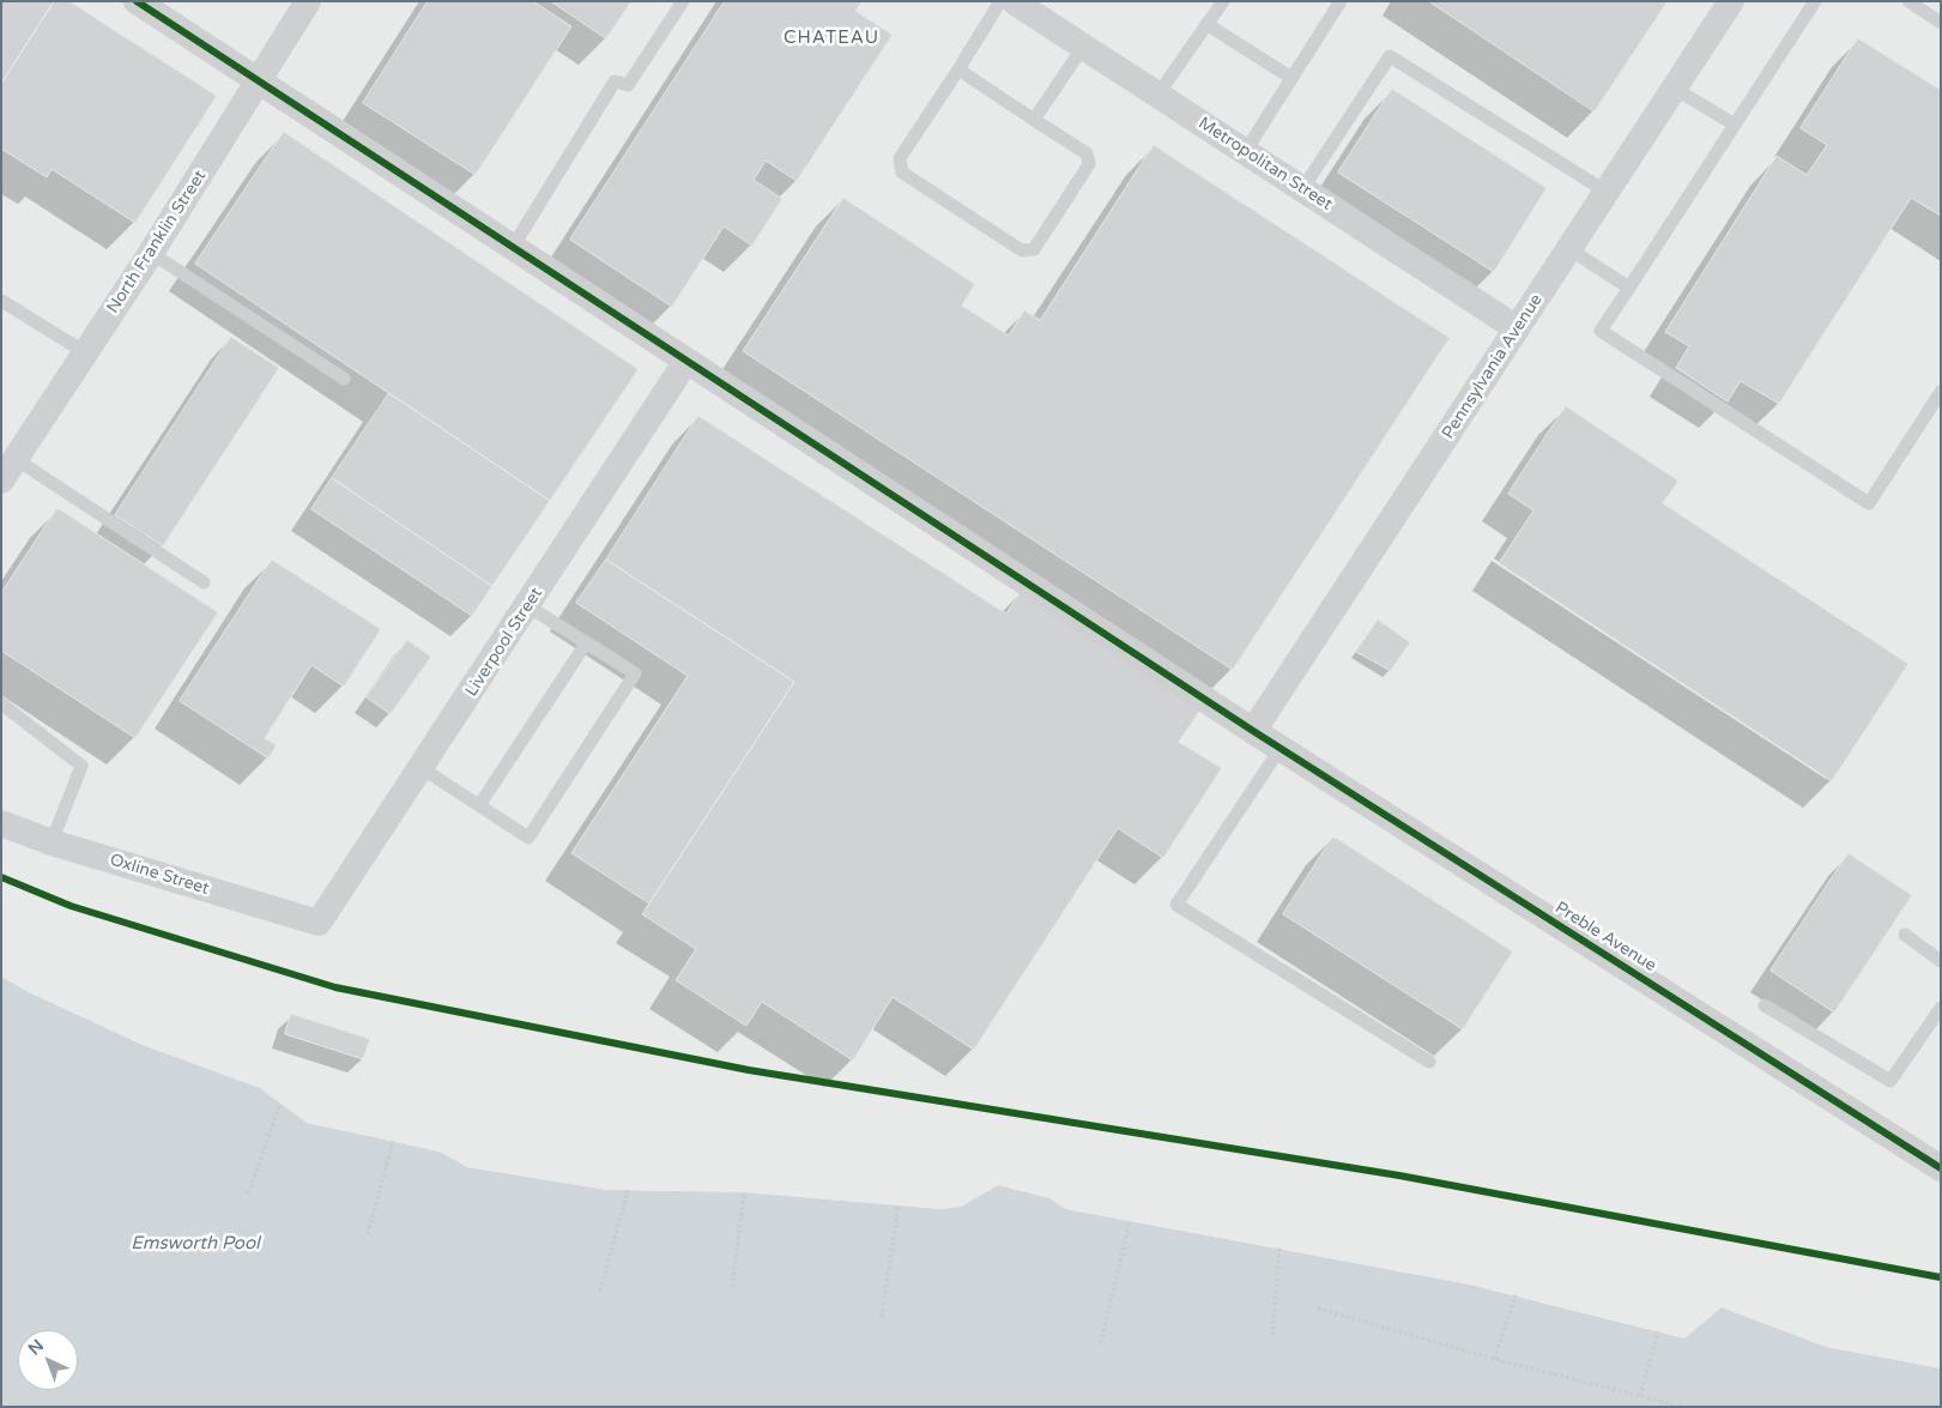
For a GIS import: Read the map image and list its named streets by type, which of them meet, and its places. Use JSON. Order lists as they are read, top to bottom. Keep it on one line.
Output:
{"streets":{"street":["Metropolitan Street","North Franklin Street","Pennsylvania Avenue","Liverpool Street","Oxline Street","Preble Avenue"]},"crossings":[["Metropolitan Street","Pennsylvania Avenue"],["North Franklin Street","Preble Avenue"],["Pennsylvania Avenue","Preble Avenue"],["Liverpool Street","Oxline Street"],["Liverpool Street","Preble Avenue"]],"districts":["CHATEAU"],"water":["Emsworth Pool"],"north":"top left"}
